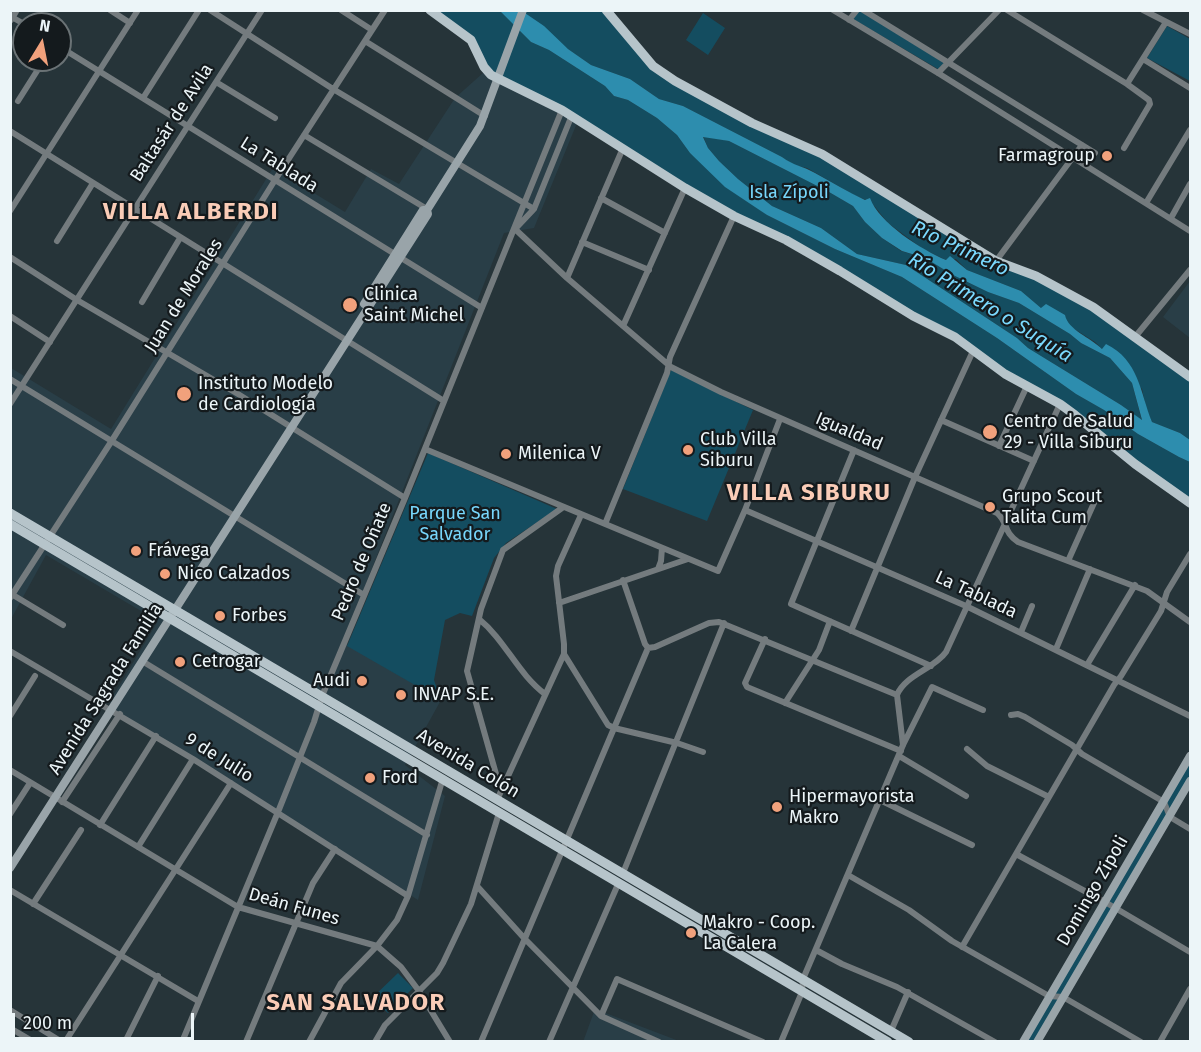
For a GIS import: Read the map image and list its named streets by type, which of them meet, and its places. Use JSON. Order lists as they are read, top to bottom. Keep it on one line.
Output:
{"streets":{"main road":["Avenida Sagrada Familia","Avenida Colón","Domingo Zípoli"],"street":["Baltasár de Avila","La Tablada","Juan de Morales","Igualdad","Pedro de Oñate","9 de Julio","Deán Funes"]},"crossings":[["Baltasár de Avila","La Tablada"],["La Tablada","Juan de Morales"],["La Tablada","Pedro de Oñate"],["La Tablada","Avenida Sagrada Familia"],["Juan de Morales","Avenida Colón"],["Igualdad","Pedro de Oñate"],["Pedro de Oñate","9 de Julio"],["Pedro de Oñate","Avenida Colón"],["Pedro de Oñate","Deán Funes"],["Avenida Sagrada Familia","9 de Julio"],["Avenida Sagrada Familia","Avenida Colón"],["Avenida Sagrada Familia","Deán Funes"]],"districts":["VILLA ALBERDI","VILLA SIBURU","SAN SALVADOR"],"water":["Río Primero","Río Primero o Suquía"],"parks":["Isla Zípoli","Parque San Salvador"],"places":["Farmagroup","Clinica Saint Michel","Instituto Modelo de Cardiología","Centro de Salud 29 - Villa Siburu","Club Villa Siburu","Milenica V","Grupo Scout Talita Cum","Frávega","Nico Calzados","Forbes","Cetrogar","Audi","INVAP S.E.","Ford","Hipermayorista Makro","Makro - Coop. La Calera"],"scale_bar":"200 m","north":"top"}
